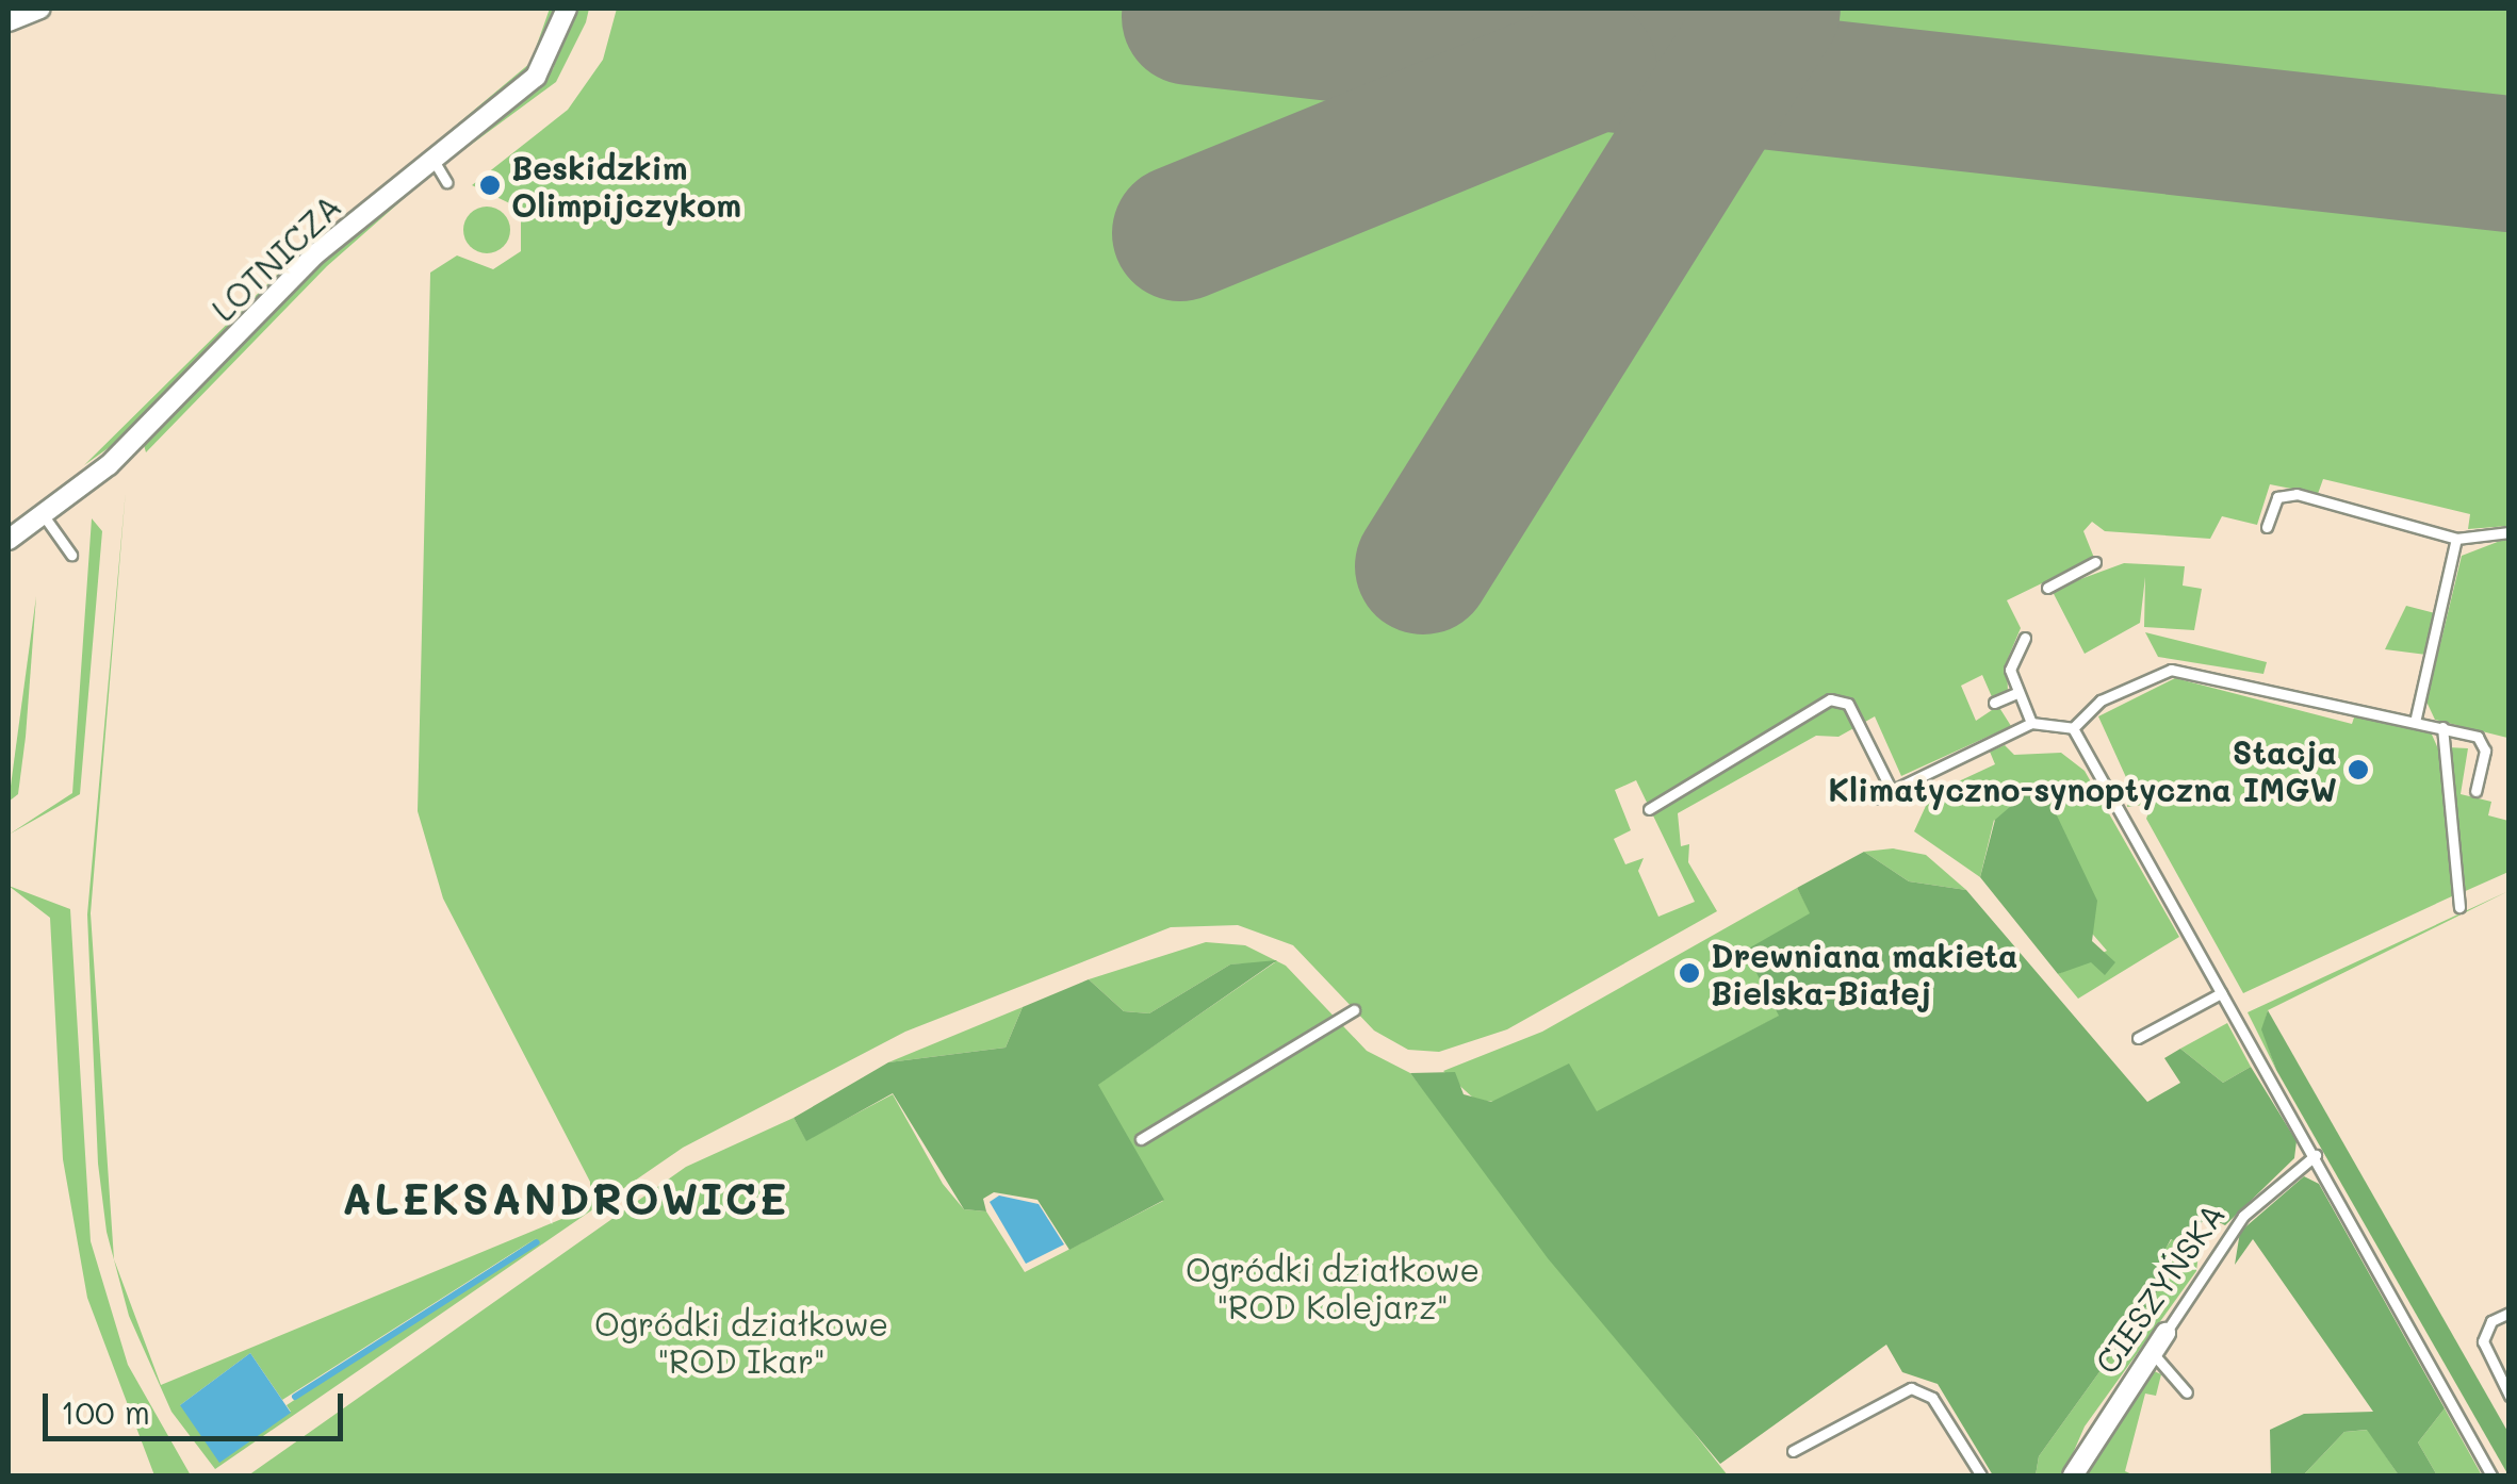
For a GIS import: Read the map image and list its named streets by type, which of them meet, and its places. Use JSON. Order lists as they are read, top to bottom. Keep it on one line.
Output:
{"streets":{"street":["LOTNICZA","CIESZYŃSKA"]},"districts":["ALEKSANDROWICE"],"parks":["Ogródki działkowe \"ROD Kolejarz\"","Ogródki działkowe \"ROD Ikar\""],"places":["Beskidzkim Olimpijczykom","Stacja Klimatyczno-synoptyczna IMGW","Drewniana makieta Bielska-Białej"],"scale_bar":"100 m"}
